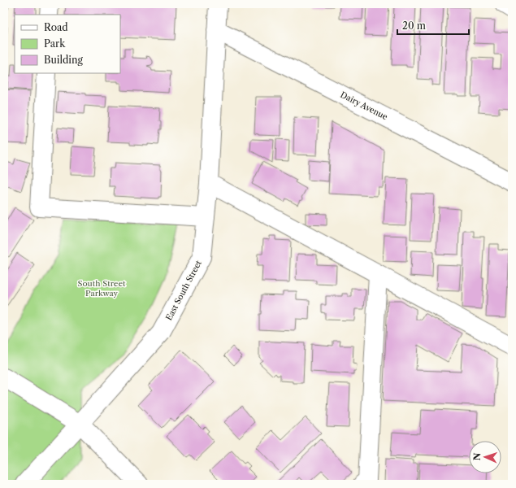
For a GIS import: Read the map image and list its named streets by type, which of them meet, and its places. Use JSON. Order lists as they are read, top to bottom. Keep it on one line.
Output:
{"streets":{"street":["Dairy Avenue","East South Street"]},"crossings":[["Dairy Avenue","East South Street"]],"parks":["South Street Parkway"],"legend":["Road","Park","Building"],"scale_bar":"20 m","north":"left"}
